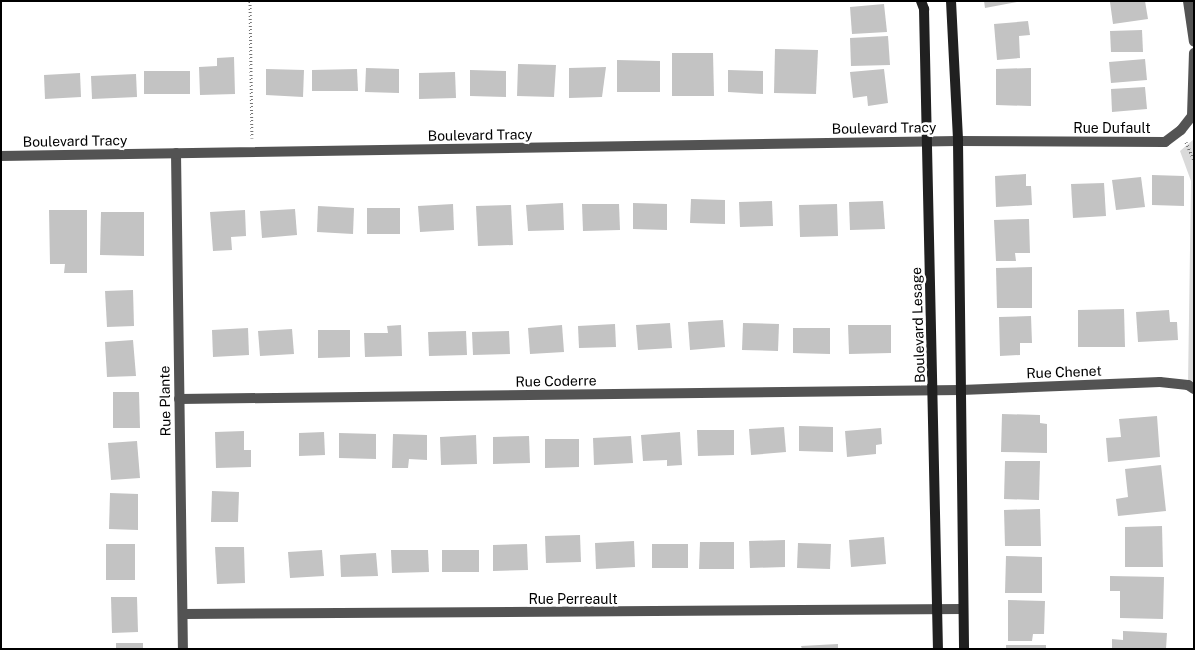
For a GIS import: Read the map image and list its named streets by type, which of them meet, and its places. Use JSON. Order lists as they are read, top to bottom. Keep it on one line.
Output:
{"streets":{"street":["Boulevard Tracy","Rue Dufault","Boulevard Lesage","Rue Chenet","Rue Coderre","Rue Plante","Rue Perreault"]},"crossings":[["Boulevard Tracy","Rue Dufault"],["Boulevard Tracy","Boulevard Lesage"],["Boulevard Tracy","Rue Plante"],["Boulevard Lesage","Rue Chenet"],["Boulevard Lesage","Rue Coderre"],["Boulevard Lesage","Rue Perreault"],["Rue Chenet","Rue Coderre"],["Rue Coderre","Rue Plante"],["Rue Plante","Rue Perreault"]]}
